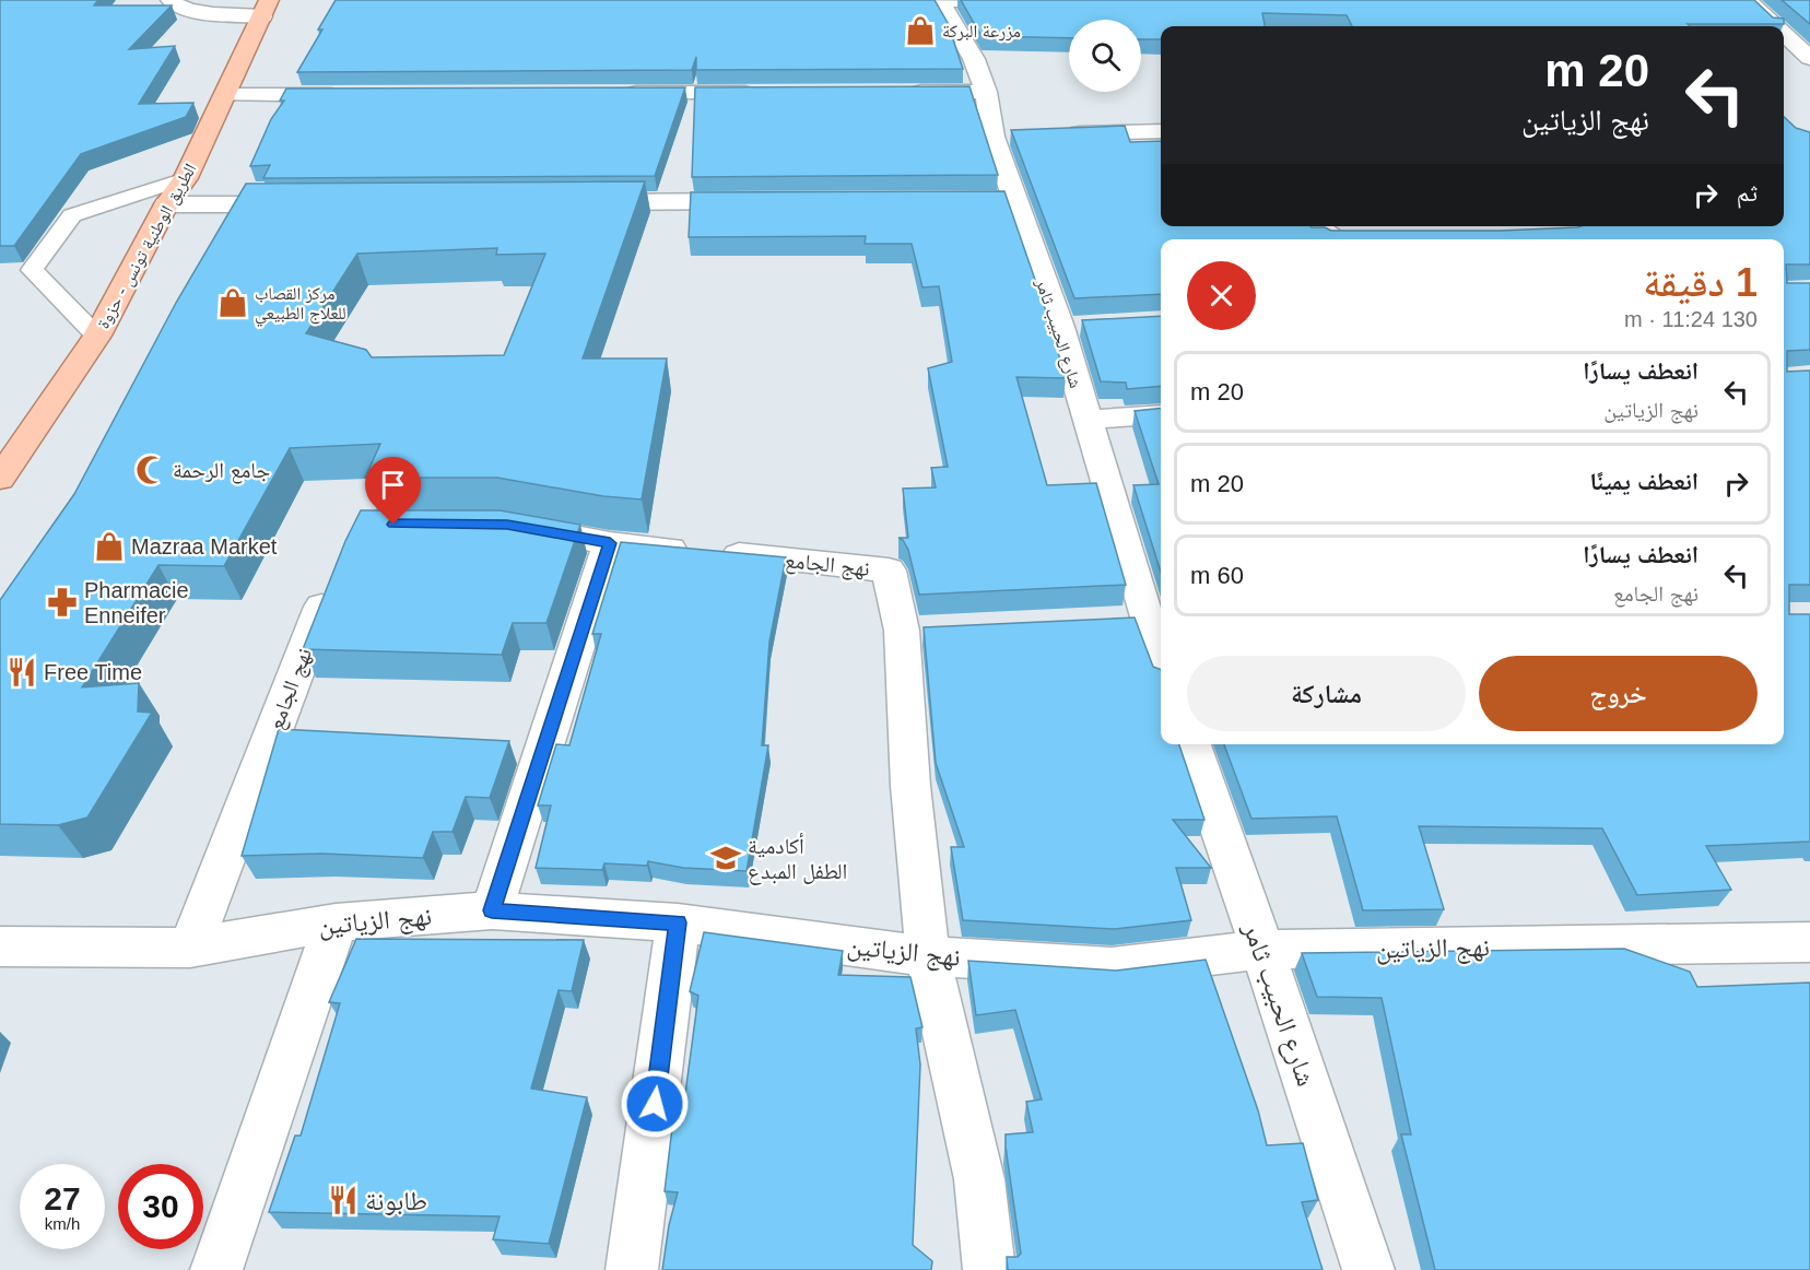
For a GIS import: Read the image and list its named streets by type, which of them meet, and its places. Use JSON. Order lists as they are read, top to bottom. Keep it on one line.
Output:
{"streets":{"main road":["الطريق الوطنية تونس - حزوة"],"street":["شارع الحبيب ثامر","نهج الجامع","نهج الزياتين"]},"crossings":[["شارع الحبيب ثامر","نهج الزياتين"],["نهج الجامع","نهج الزياتين"]],"places":{"shop":["مزرعة البركة","مركز القصاب للعلاج الطبيعي","Mazraa Market"],"mosque":["جامع الرحمة"],"pharmacy":["Pharmacie Enneifer"],"restaurant":["Free Time","طابونة"],"school or university":["أكادمية الطفل المبدع"]},"page":{"turn":["20 m","نهج الزياتين"],"then":"ثم","heading":["1 دقيقة","130 m · 11:24"],"list":[{"name":"انعطف يسارًا","note":"نهج الزياتين","value":"20 m"},{"name":"انعطف يمينًا","value":"20 m"},{"name":"انعطف يسارًا","note":"نهج الجامع","value":"60 m"}],"buttons":["خروج","مشاركة"],"speed":"27 km/h","limit":"30"}}
